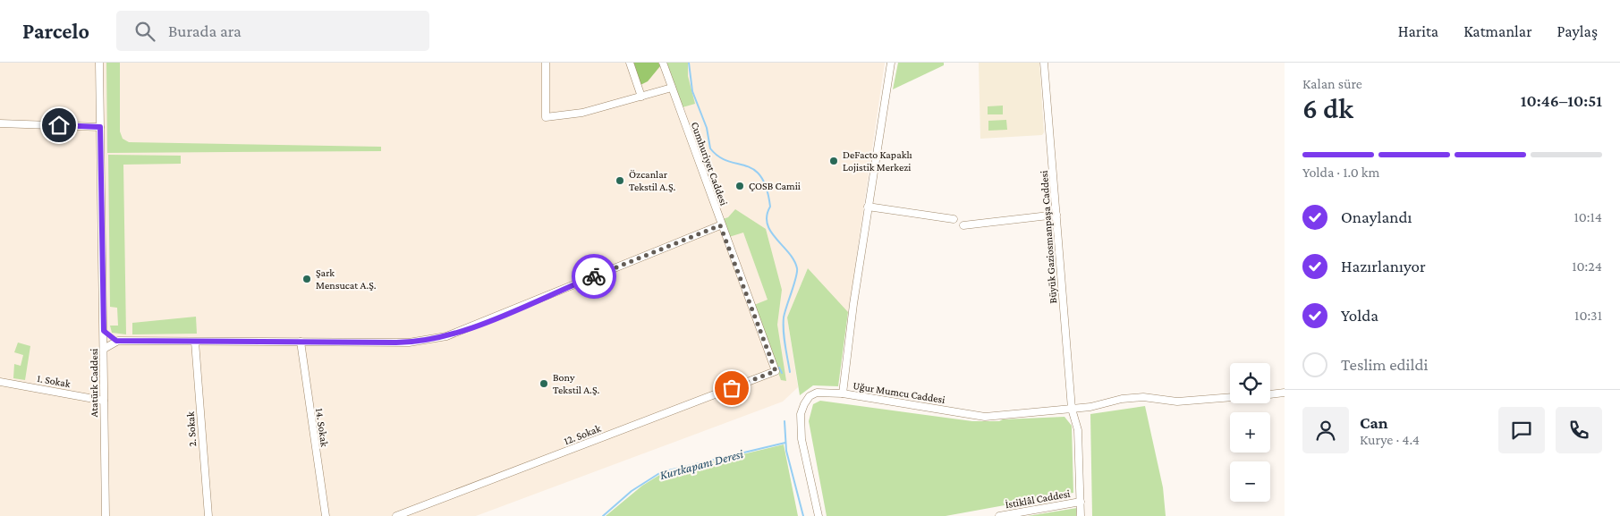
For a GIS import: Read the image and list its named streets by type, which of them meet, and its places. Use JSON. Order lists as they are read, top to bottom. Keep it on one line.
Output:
{"streets":{"street":["Cumhuriyet Caddesi","Büyük Gaziosmanpaşa Caddesi","1. Sokak","Atatürk Caddesi","Uğur Mumcu Caddesi","14. Sokak","2. Sokak","12. Sokak","İstiklâl Caddesi"]},"crossings":[["Cumhuriyet Caddesi","12. Sokak"],["Büyük Gaziosmanpaşa Caddesi","Uğur Mumcu Caddesi"],["1. Sokak","Atatürk Caddesi"]],"water":["Kurtkapanı Deresi"],"places":["DeFacto Kapaklı Lojistik Merkezi","Özcanlar Tekstil A.Ş.","ÇOSB Camii","Şark Mensucat A.Ş.","Bony Tekstil A.Ş."],"page":{"header":"Parcelo","search":"Burada ara","nav":["Harita","Katmanlar","Paylaş"],"heading":["6 dk","Kalan süre","10:46–10:51"],"panel":["Can","Kurye · 4.4"],"bar":"Yolda · 1.0 km","list":[["Onaylandı","10:14"],["Hazırlanıyor","10:24"],["Yolda","10:31"],"Teslim edildi"],"map_buttons":["+","−"]}}
